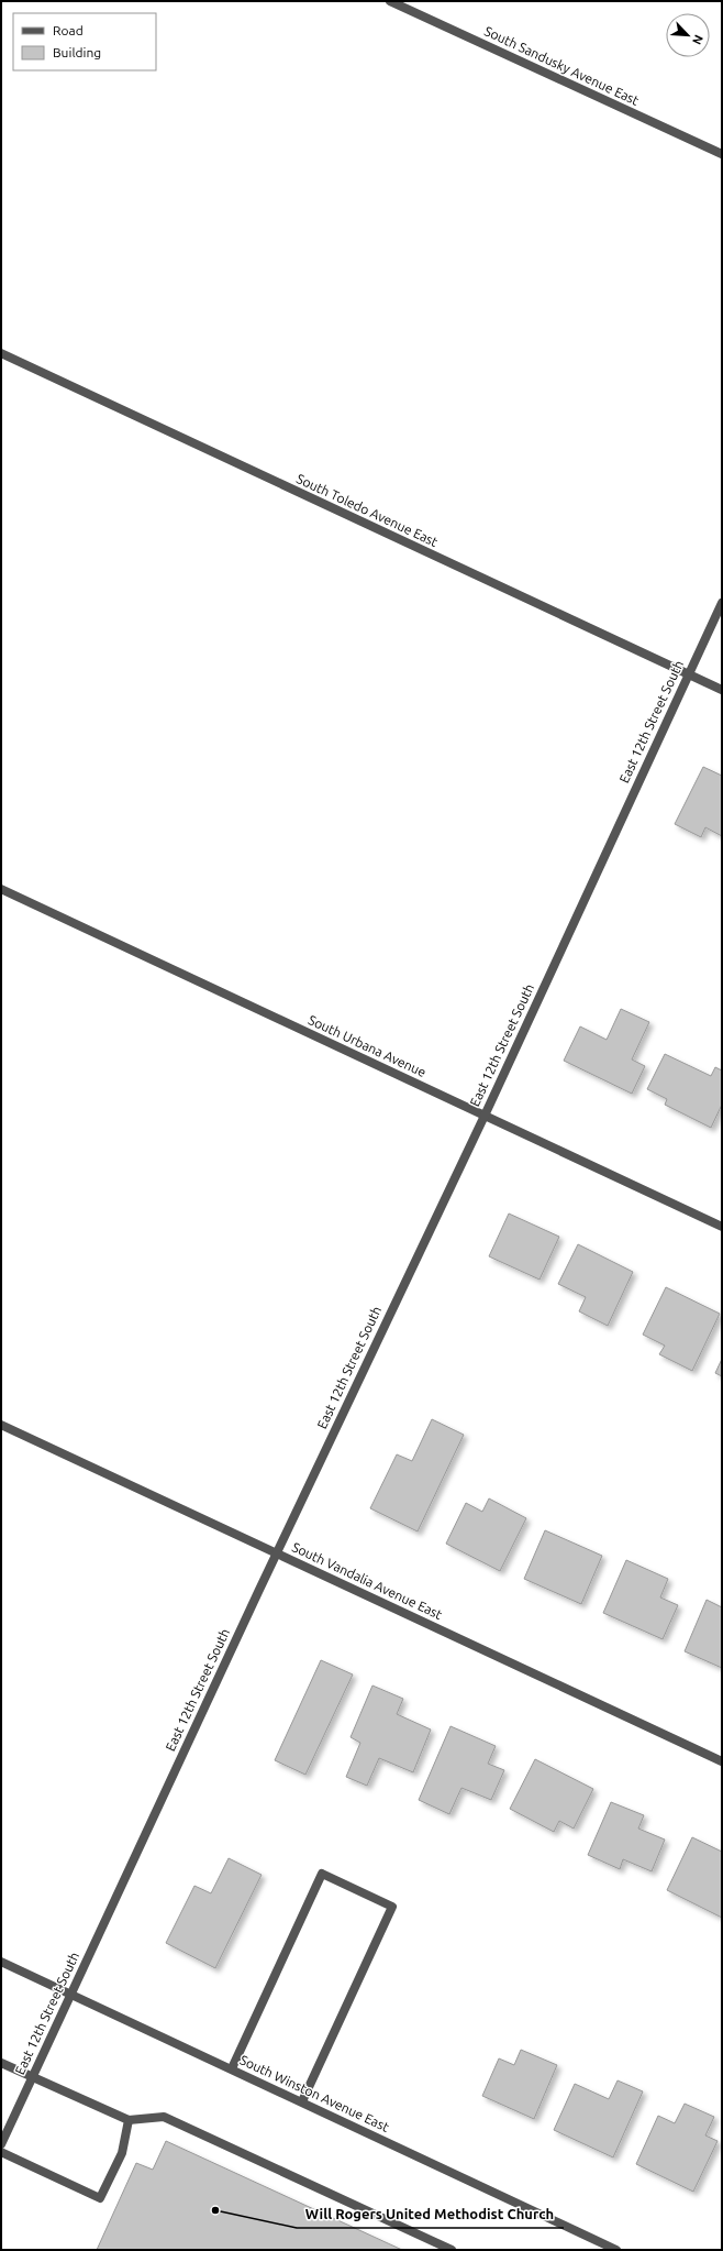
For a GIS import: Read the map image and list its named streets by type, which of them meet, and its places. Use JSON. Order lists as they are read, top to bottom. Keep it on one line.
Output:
{"streets":{"street":["South Sandusky Avenue East","South Toledo Avenue East","East 12th Street South","South Urbana Avenue","South Vandalia Avenue East","South Winston Avenue East"]},"crossings":[["South Toledo Avenue East","East 12th Street South"],["East 12th Street South","South Urbana Avenue"],["East 12th Street South","South Vandalia Avenue East"],["East 12th Street South","South Winston Avenue East"]],"places":["Will Rogers United Methodist Church"],"legend":["Road","Building"],"north":"bottom right"}
